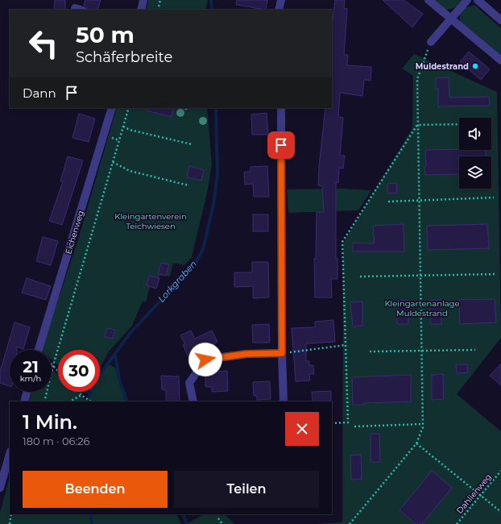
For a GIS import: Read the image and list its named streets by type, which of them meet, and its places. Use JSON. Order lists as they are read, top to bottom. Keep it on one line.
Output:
{"streets":{"street":["Eichenweg"],"path":["Dahlienweg"]},"water":["Lorkgraben"],"parks":["Kleingartenverein Teichwiesen","Kleingartenanlage Muldestrand"],"places":["Muldestrand"],"page":{"turn":["50 m","Schäferbreite"],"then":"Dann","speed":"21 km/h","limit":"30","heading":["1 Min.","180 m · 06:26"],"buttons":["Beenden","Teilen"]}}
